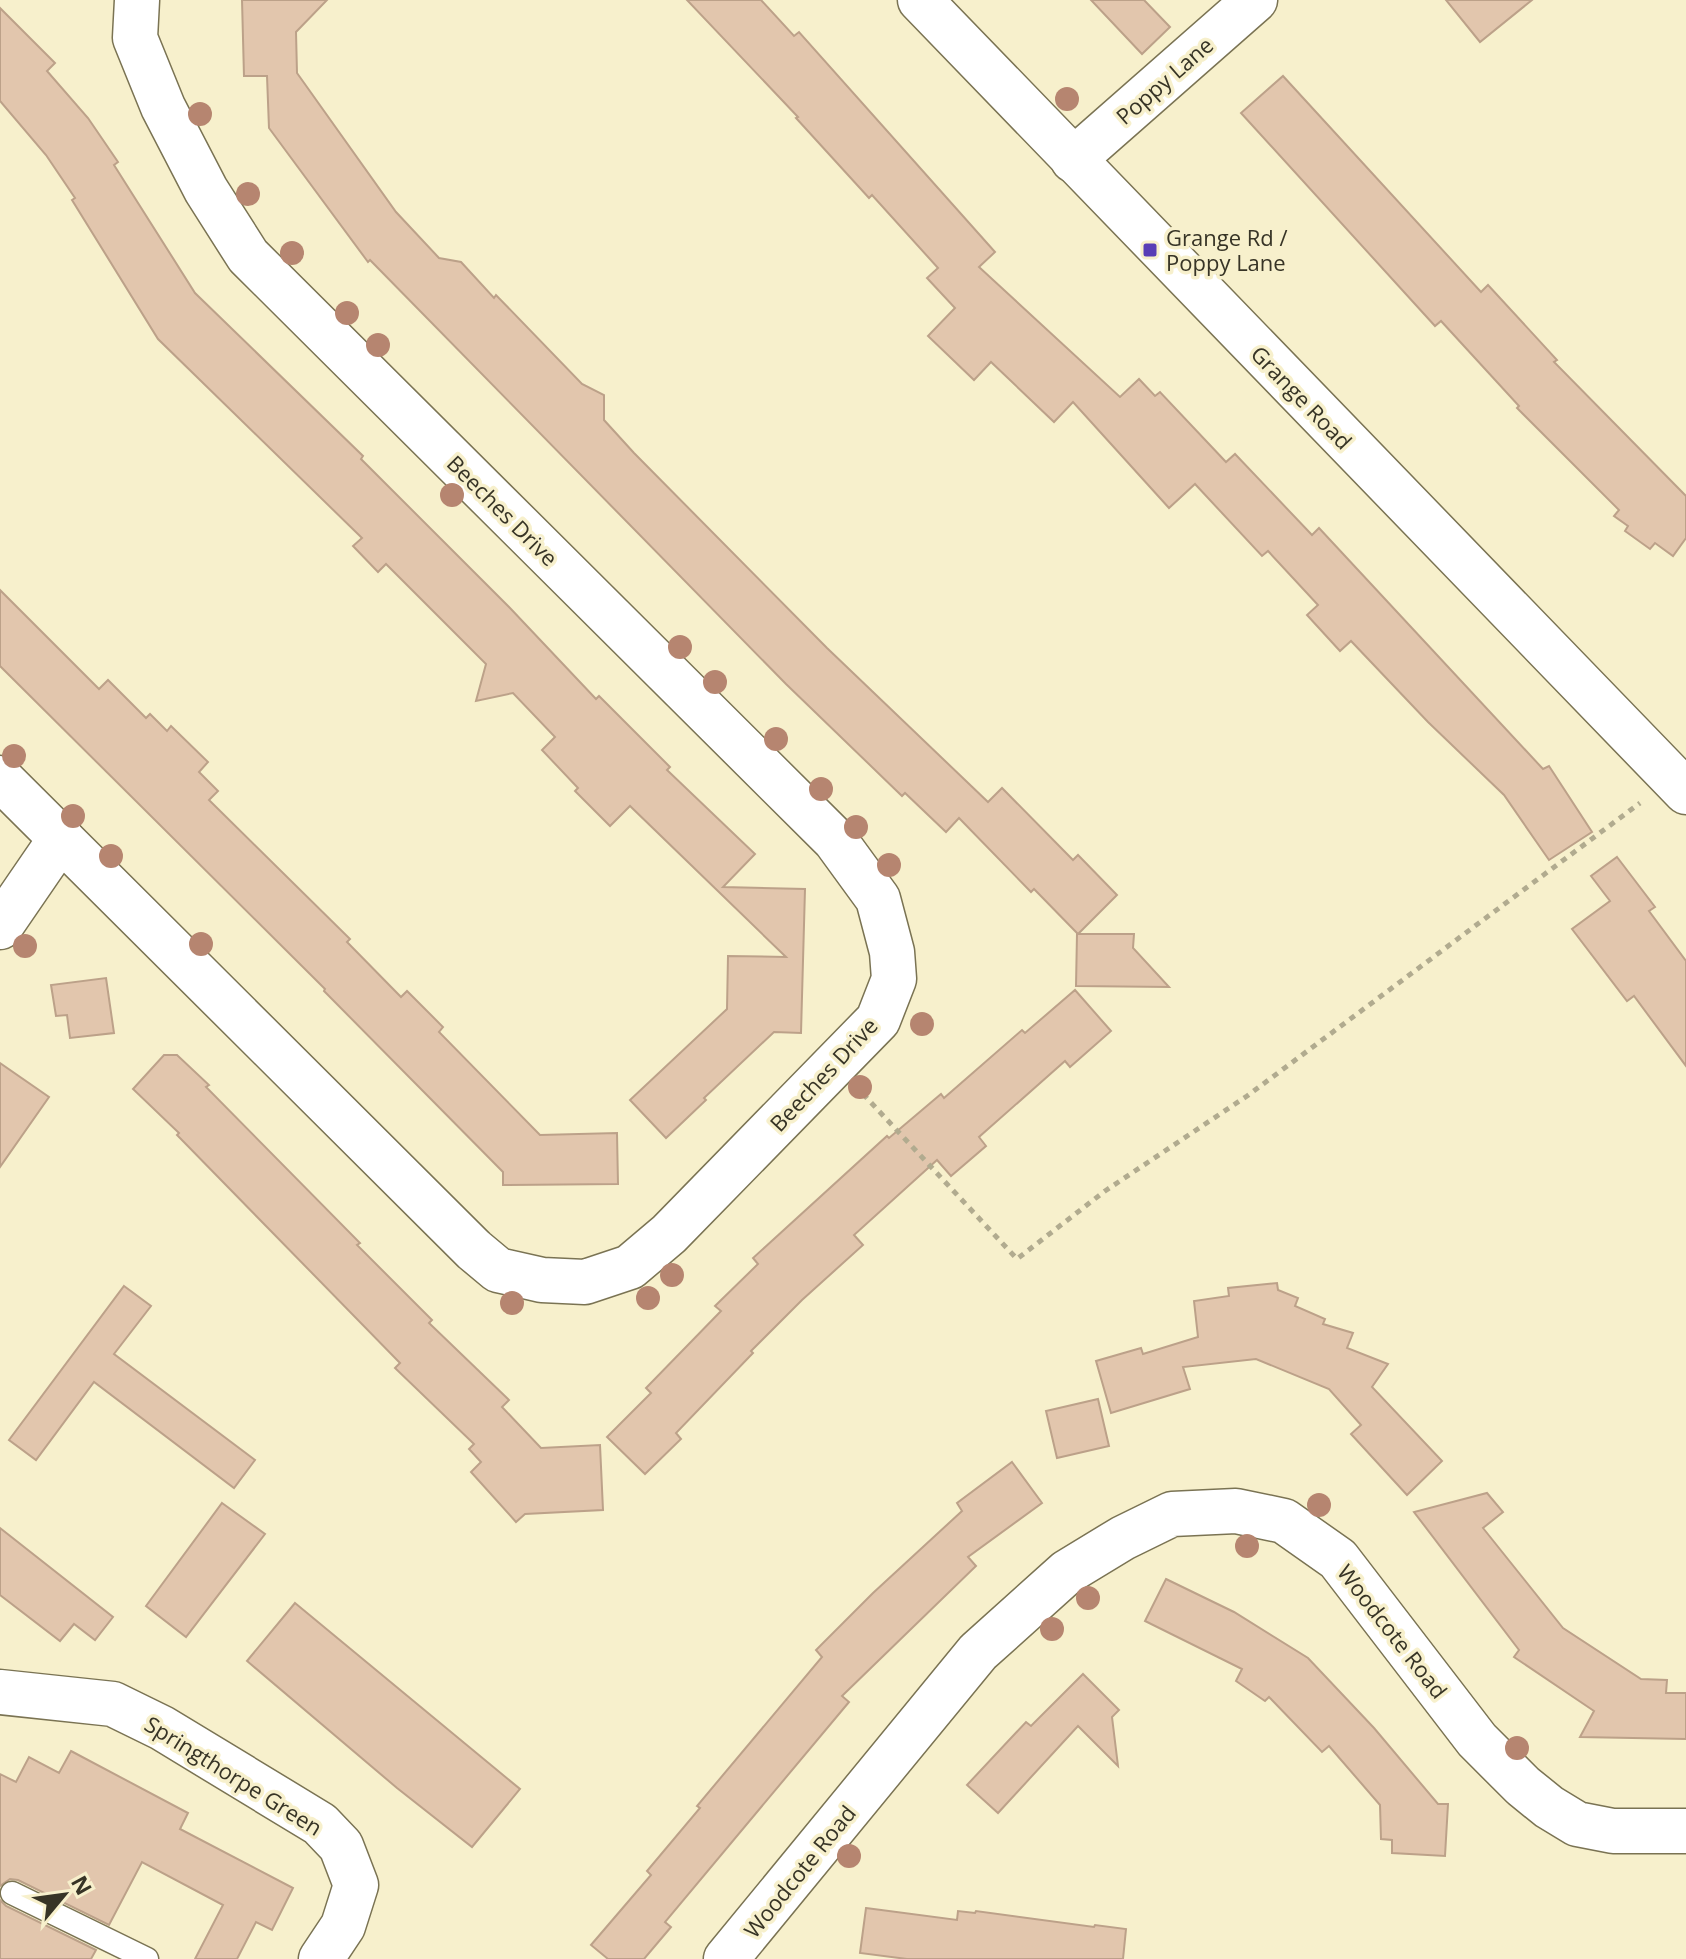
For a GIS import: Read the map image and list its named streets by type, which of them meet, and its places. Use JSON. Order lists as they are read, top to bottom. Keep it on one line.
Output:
{"streets":{"street":["Poppy Lane","Grange Road","Beeches Drive","Woodcote Road","Springthorpe Green"]},"crossings":[["Poppy Lane","Grange Road"]],"places":{"transit":["Grange Rd / Poppy Lane"]},"north":"top right"}
